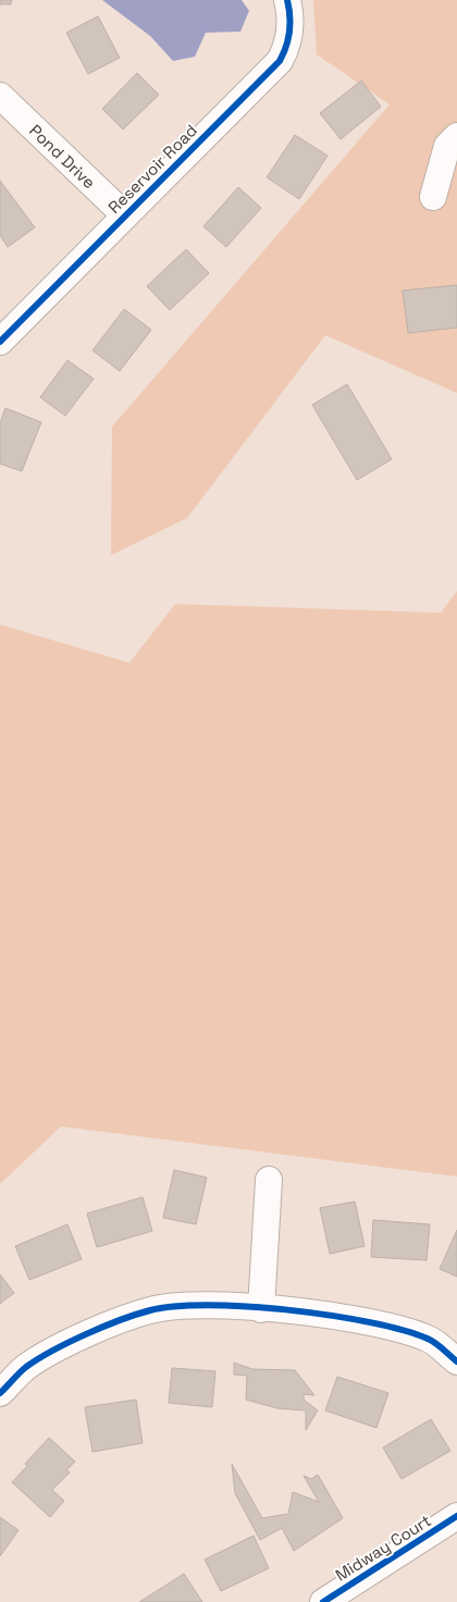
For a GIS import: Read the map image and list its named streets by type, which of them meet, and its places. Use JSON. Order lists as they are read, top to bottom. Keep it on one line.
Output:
{"streets":{"street":["Pond Drive","Reservoir Road","Midway Court"]},"crossings":[["Pond Drive","Reservoir Road"]]}
